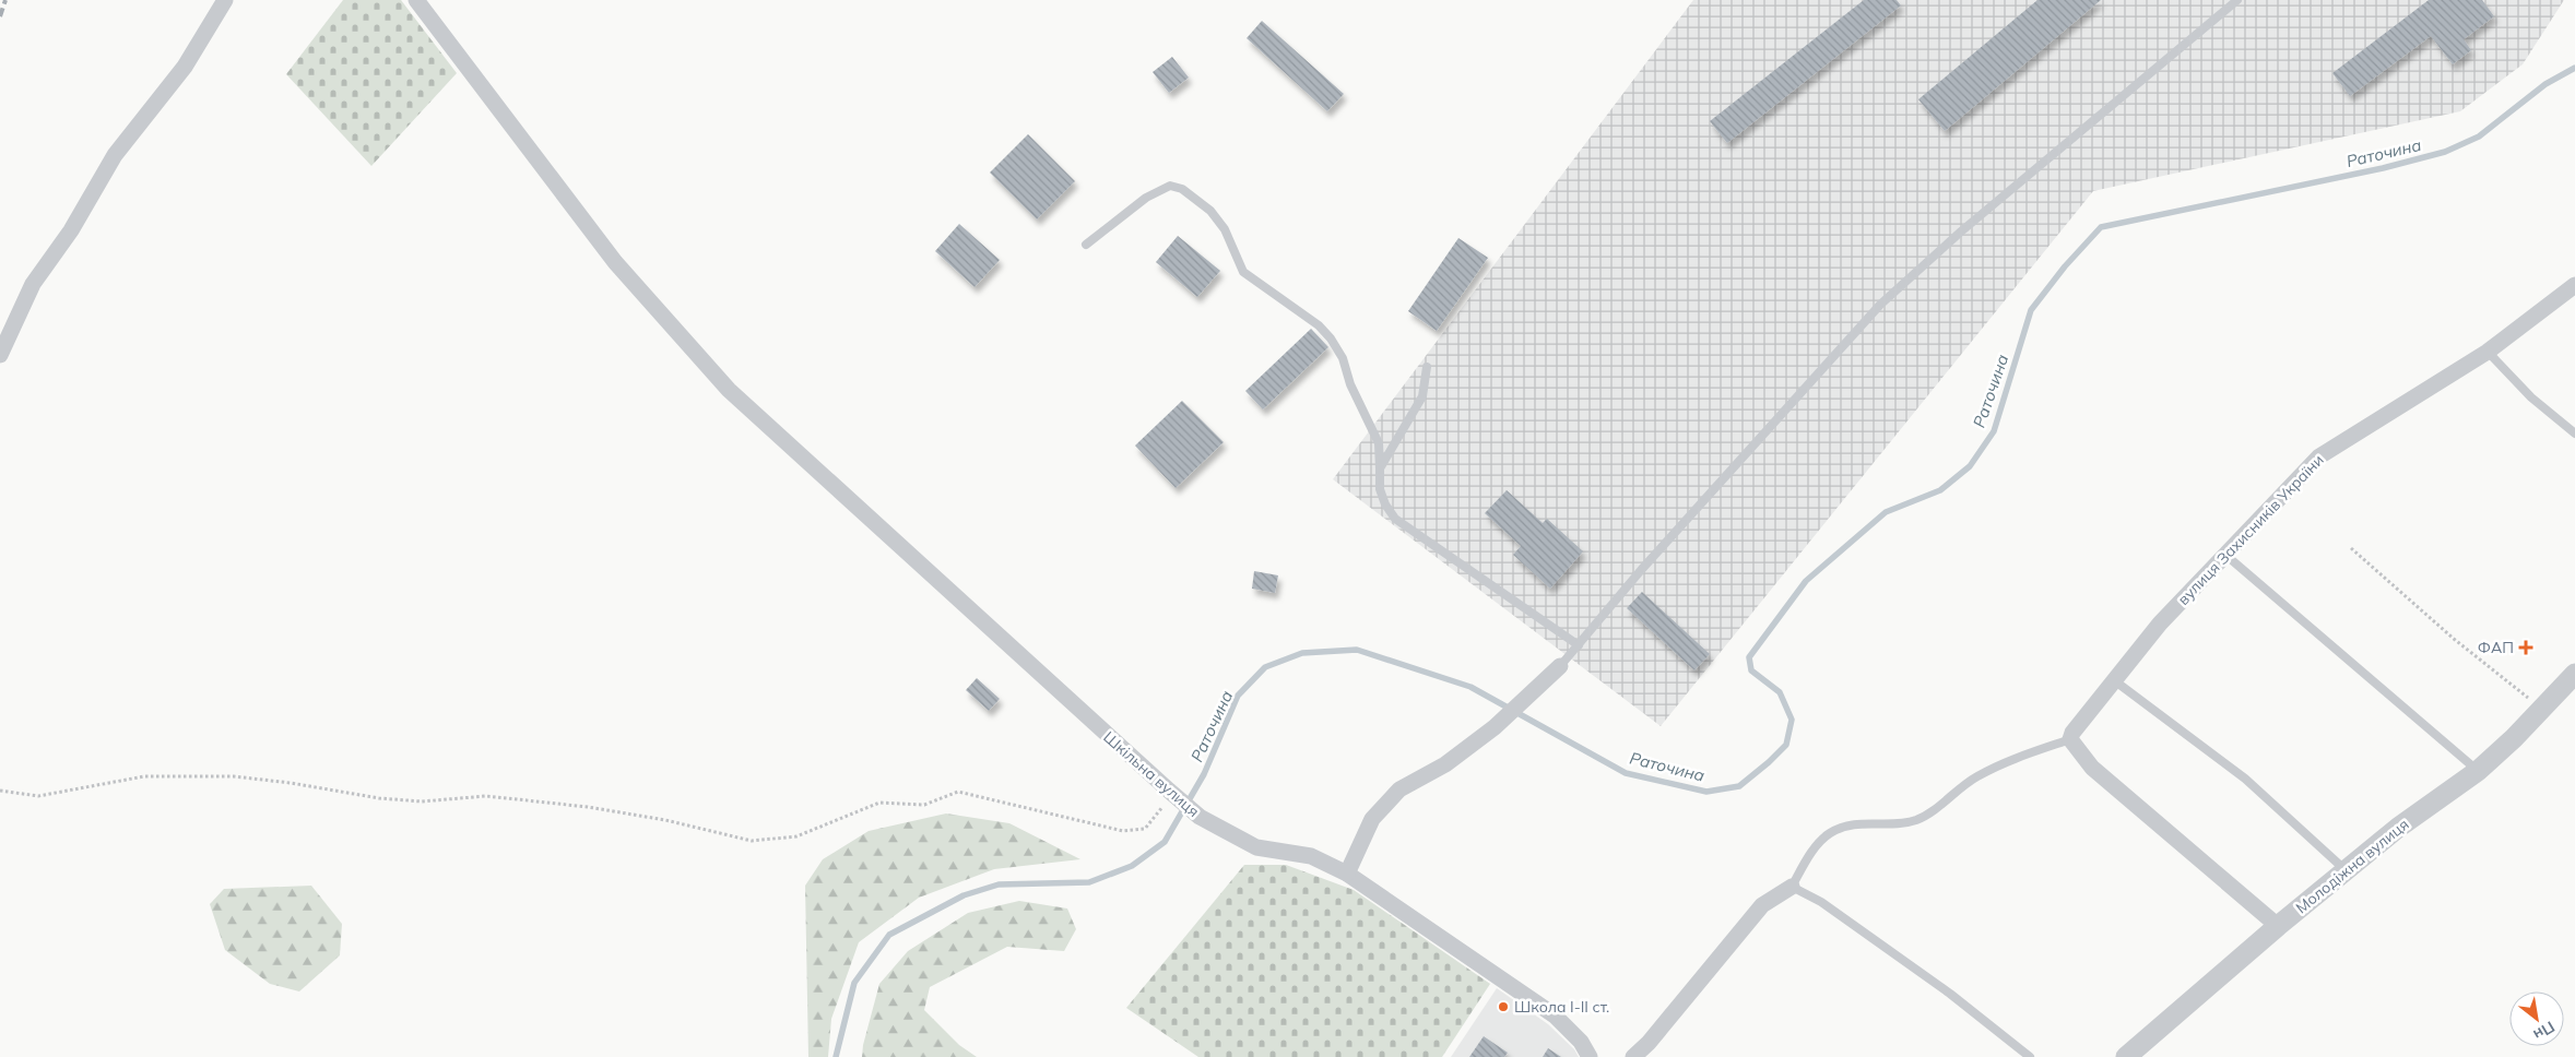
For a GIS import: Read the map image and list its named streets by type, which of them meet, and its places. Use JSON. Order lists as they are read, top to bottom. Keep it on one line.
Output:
{"streets":{"street":["вулиця Захисників України","Шкільна вулиця","Молодіжна вулиця"]},"water":["Раточина"],"places":{"health":["ФАП"],"other":["Школа І-ІІ ст."]},"north":"bottom right"}
